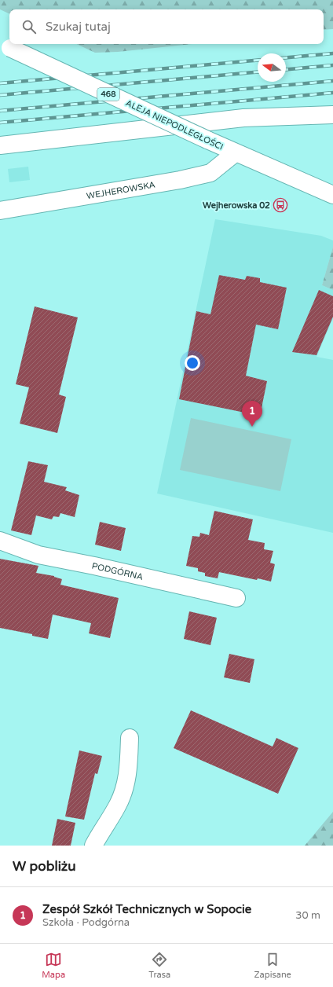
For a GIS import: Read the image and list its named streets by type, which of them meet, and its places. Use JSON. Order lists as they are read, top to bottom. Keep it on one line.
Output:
{"streets":{"main road":["468","ALEJA NIEPODLEGŁOŚCI","WEJHEROWSKA","PODGÓRNA"]},"crossings":[["ALEJA NIEPODLEGŁOŚCI","WEJHEROWSKA"]],"places":{"bus stop":["Wejherowska 02"]},"north":"left","page":{"search":"Szukaj tutaj","pins":"1","heading":"W pobliżu","list":[{"mark":"1","name":"Zespół Szkół Technicznych w Sopocie","note":"Szkoła · Podgórna","value":"30 m"}],"nav":["Mapa","Trasa","Zapisane"]}}
